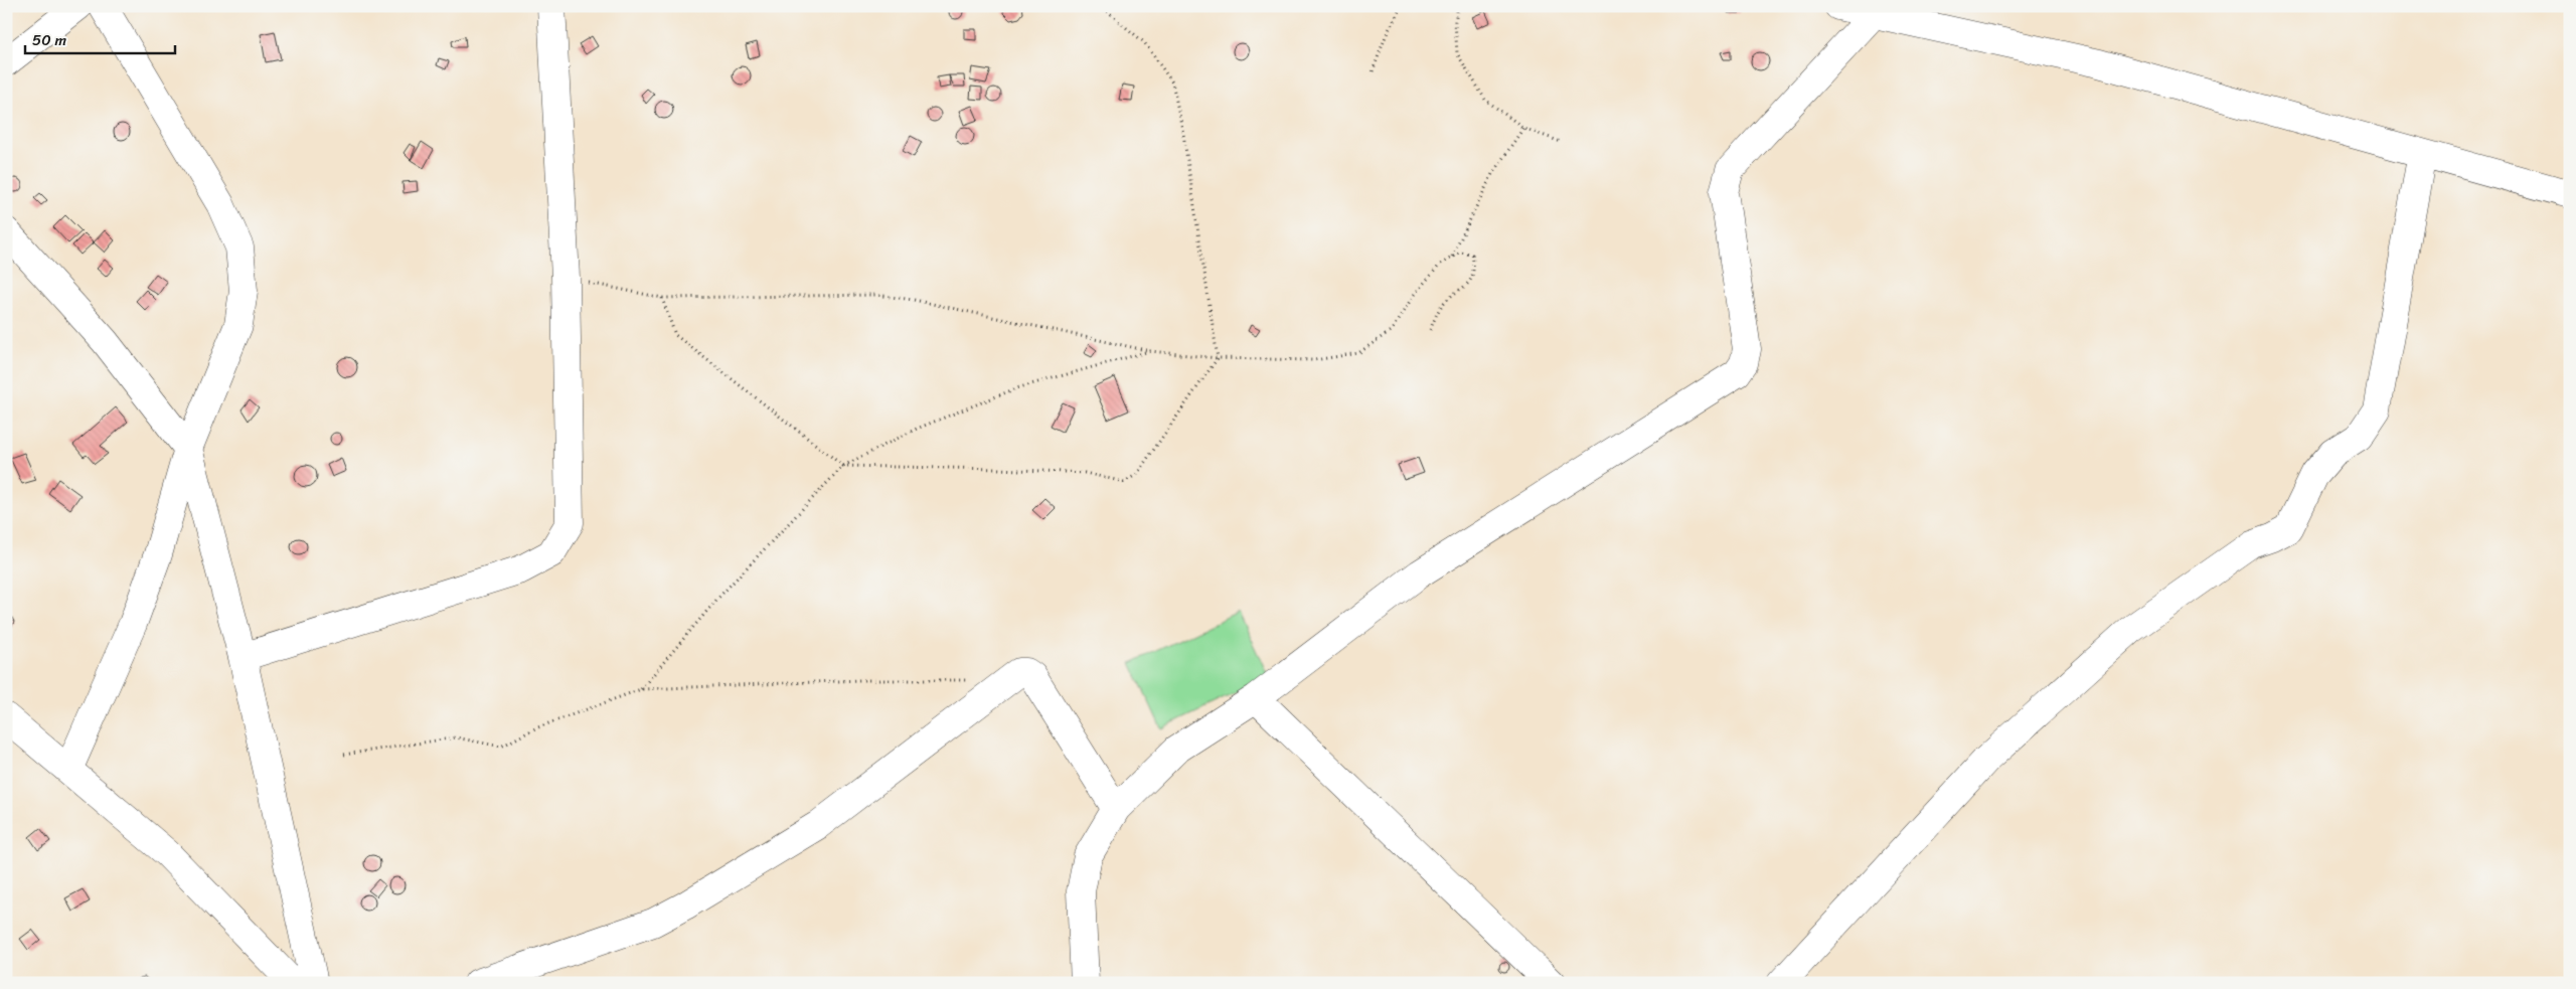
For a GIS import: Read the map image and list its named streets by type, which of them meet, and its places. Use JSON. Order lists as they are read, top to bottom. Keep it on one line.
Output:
{"scale_bar":"50 m"}
